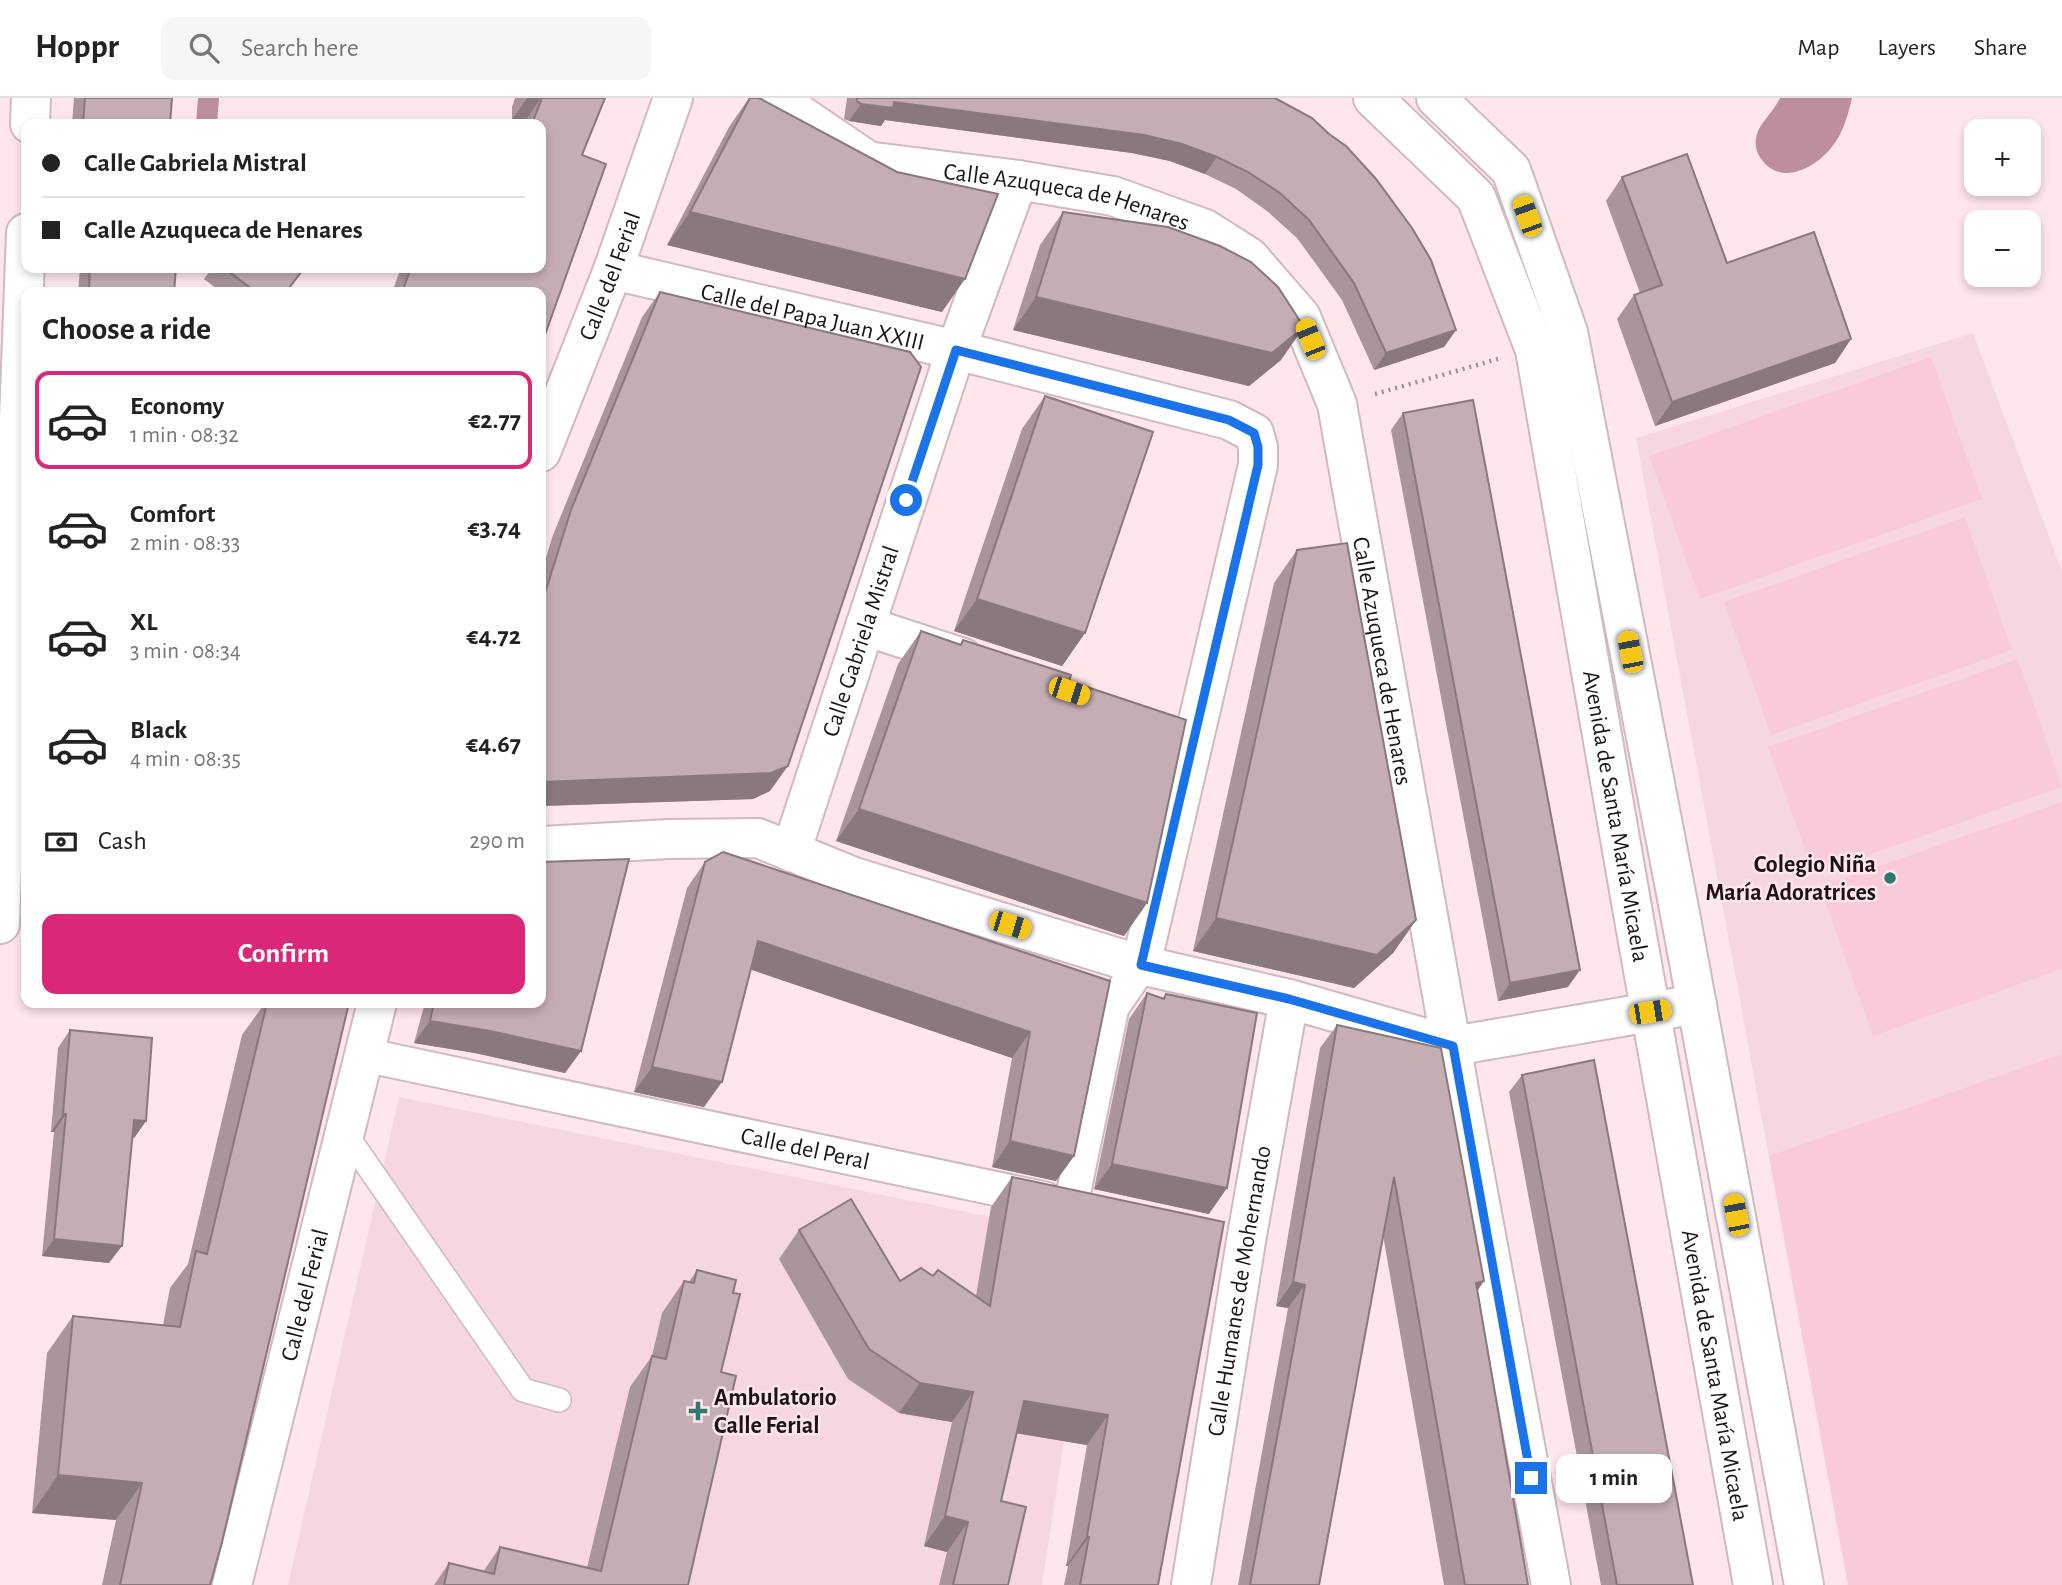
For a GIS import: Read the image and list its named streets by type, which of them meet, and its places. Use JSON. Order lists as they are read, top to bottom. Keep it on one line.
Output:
{"streets":{"street":["Calle Azuqueca de Henares","Calle del Ferial","Calle del Papa Juan XXIII","Calle Gabriela Mistral","Avenida de Santa María Micaela","Calle del Peral","Calle Humanes de Mohernando"]},"crossings":[["Calle Azuqueca de Henares","Calle Gabriela Mistral"],["Calle del Ferial","Calle del Papa Juan XXIII"],["Calle del Ferial","Calle del Peral"],["Calle del Papa Juan XXIII","Calle Gabriela Mistral"],["Calle del Papa Juan XXIII","Calle del Peral"]],"places":{"other":["Colegio Niña María Adoratrices"],"health":["Ambulatorio Calle Ferial"]},"page":{"header":"Hoppr","search":"Search here","nav":["Map","Layers","Share"],"map_buttons":["+","−"],"banner":["Calle Gabriela Mistral","Calle Azuqueca de Henares"],"heading":"Choose a ride","list":[{"name":"Economy","note":"1 min · 08:32","value":"€2.77"},{"name":"Comfort","note":"2 min · 08:33","value":"€3.74"},{"name":"XL","note":"3 min · 08:34","value":"€4.72"},{"name":"Black","note":"4 min · 08:35","value":"€4.67"}],"pay":["Cash","290 m"],"buttons":"Confirm","bubble":"1 min"}}
